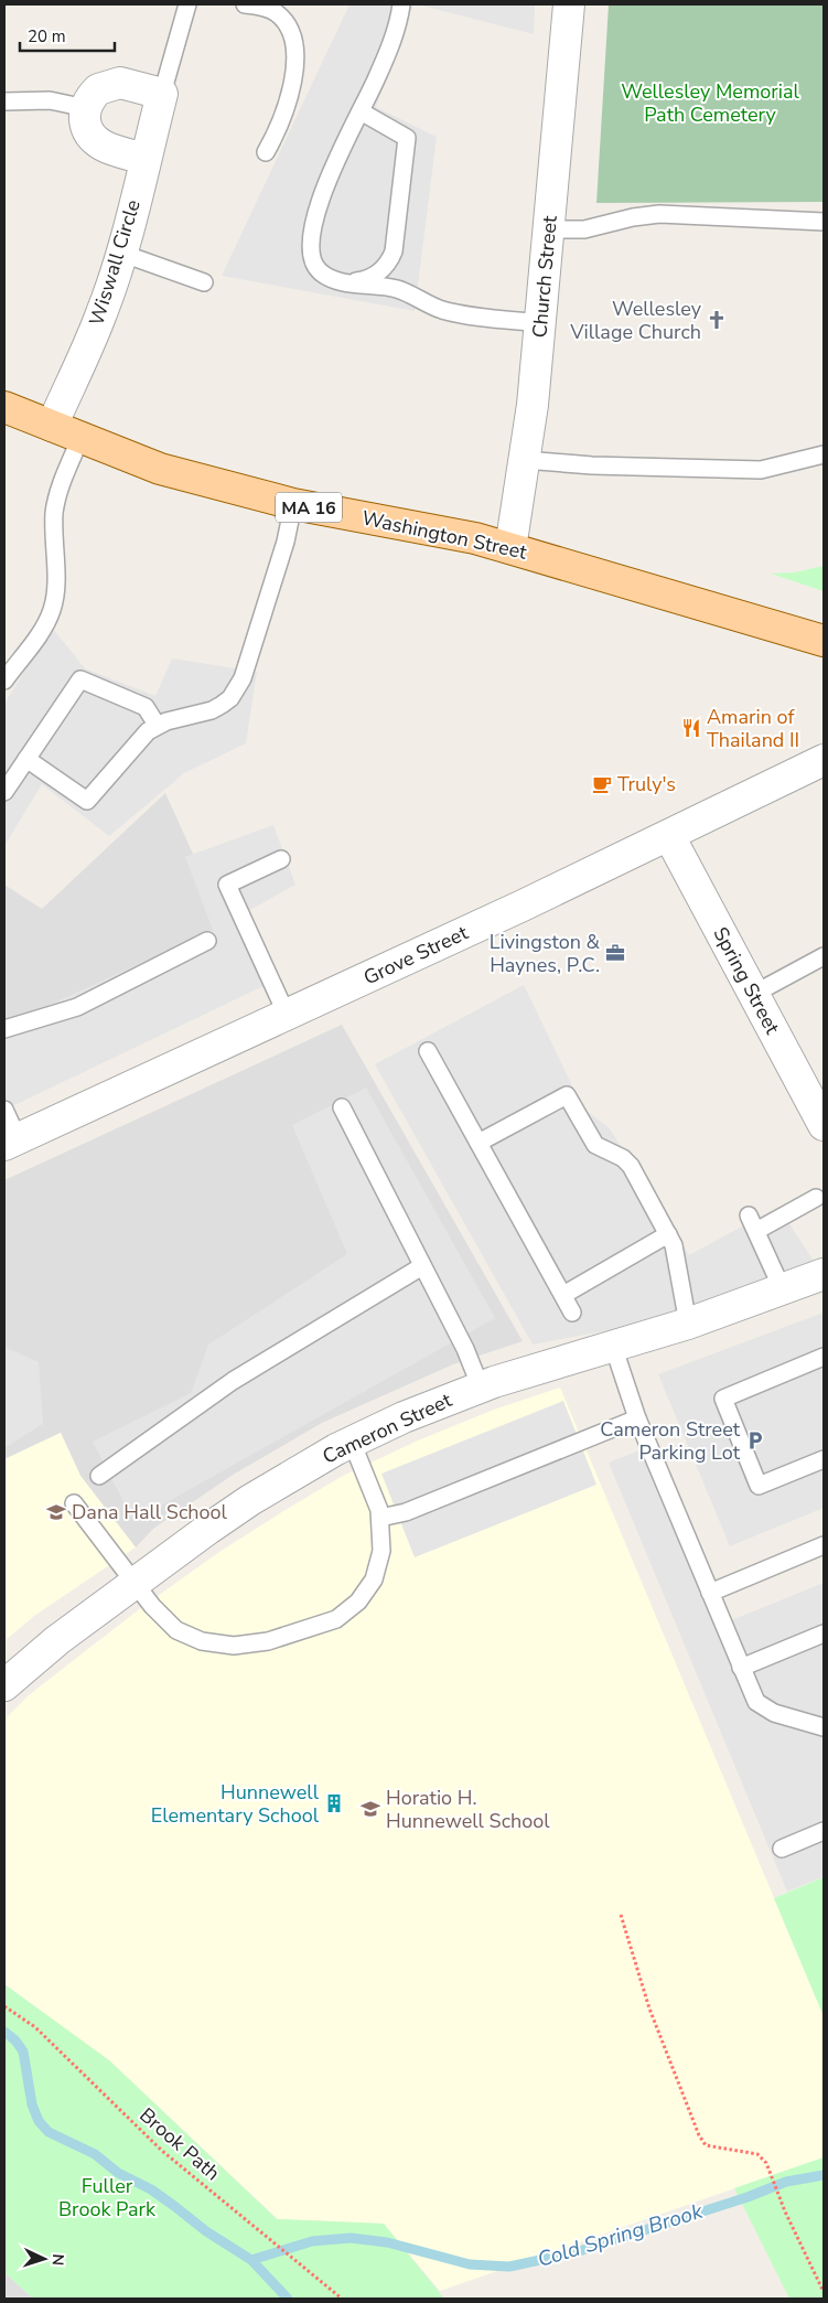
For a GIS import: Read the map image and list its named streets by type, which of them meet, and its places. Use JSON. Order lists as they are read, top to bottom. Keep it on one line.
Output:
{"streets":{"main road":["MA 16","Washington Street"],"street":["Wiswall Circle","Church Street","Grove Street","Spring Street","Cameron Street"],"path":["Brook Path"]},"crossings":[["Wiswall Circle","Washington Street"],["Church Street","Washington Street"],["Grove Street","Spring Street"]],"water":["Cold Spring Brook"],"parks":["Wellesley Memorial Path Cemetery","Fuller Brook Park"],"places":{"church":["Wellesley Village Church"],"restaurant":["Amarin of Thailand II"],"cafe":["Truly's"],"office":["Livingston & Haynes, P.C."],"parking":["Cameron Street Parking Lot"],"school or university":["Dana Hall School","Horatio H. Hunnewell School"],"building":["Hunnewell Elementary School"]},"scale_bar":"20 m","north":"right"}
